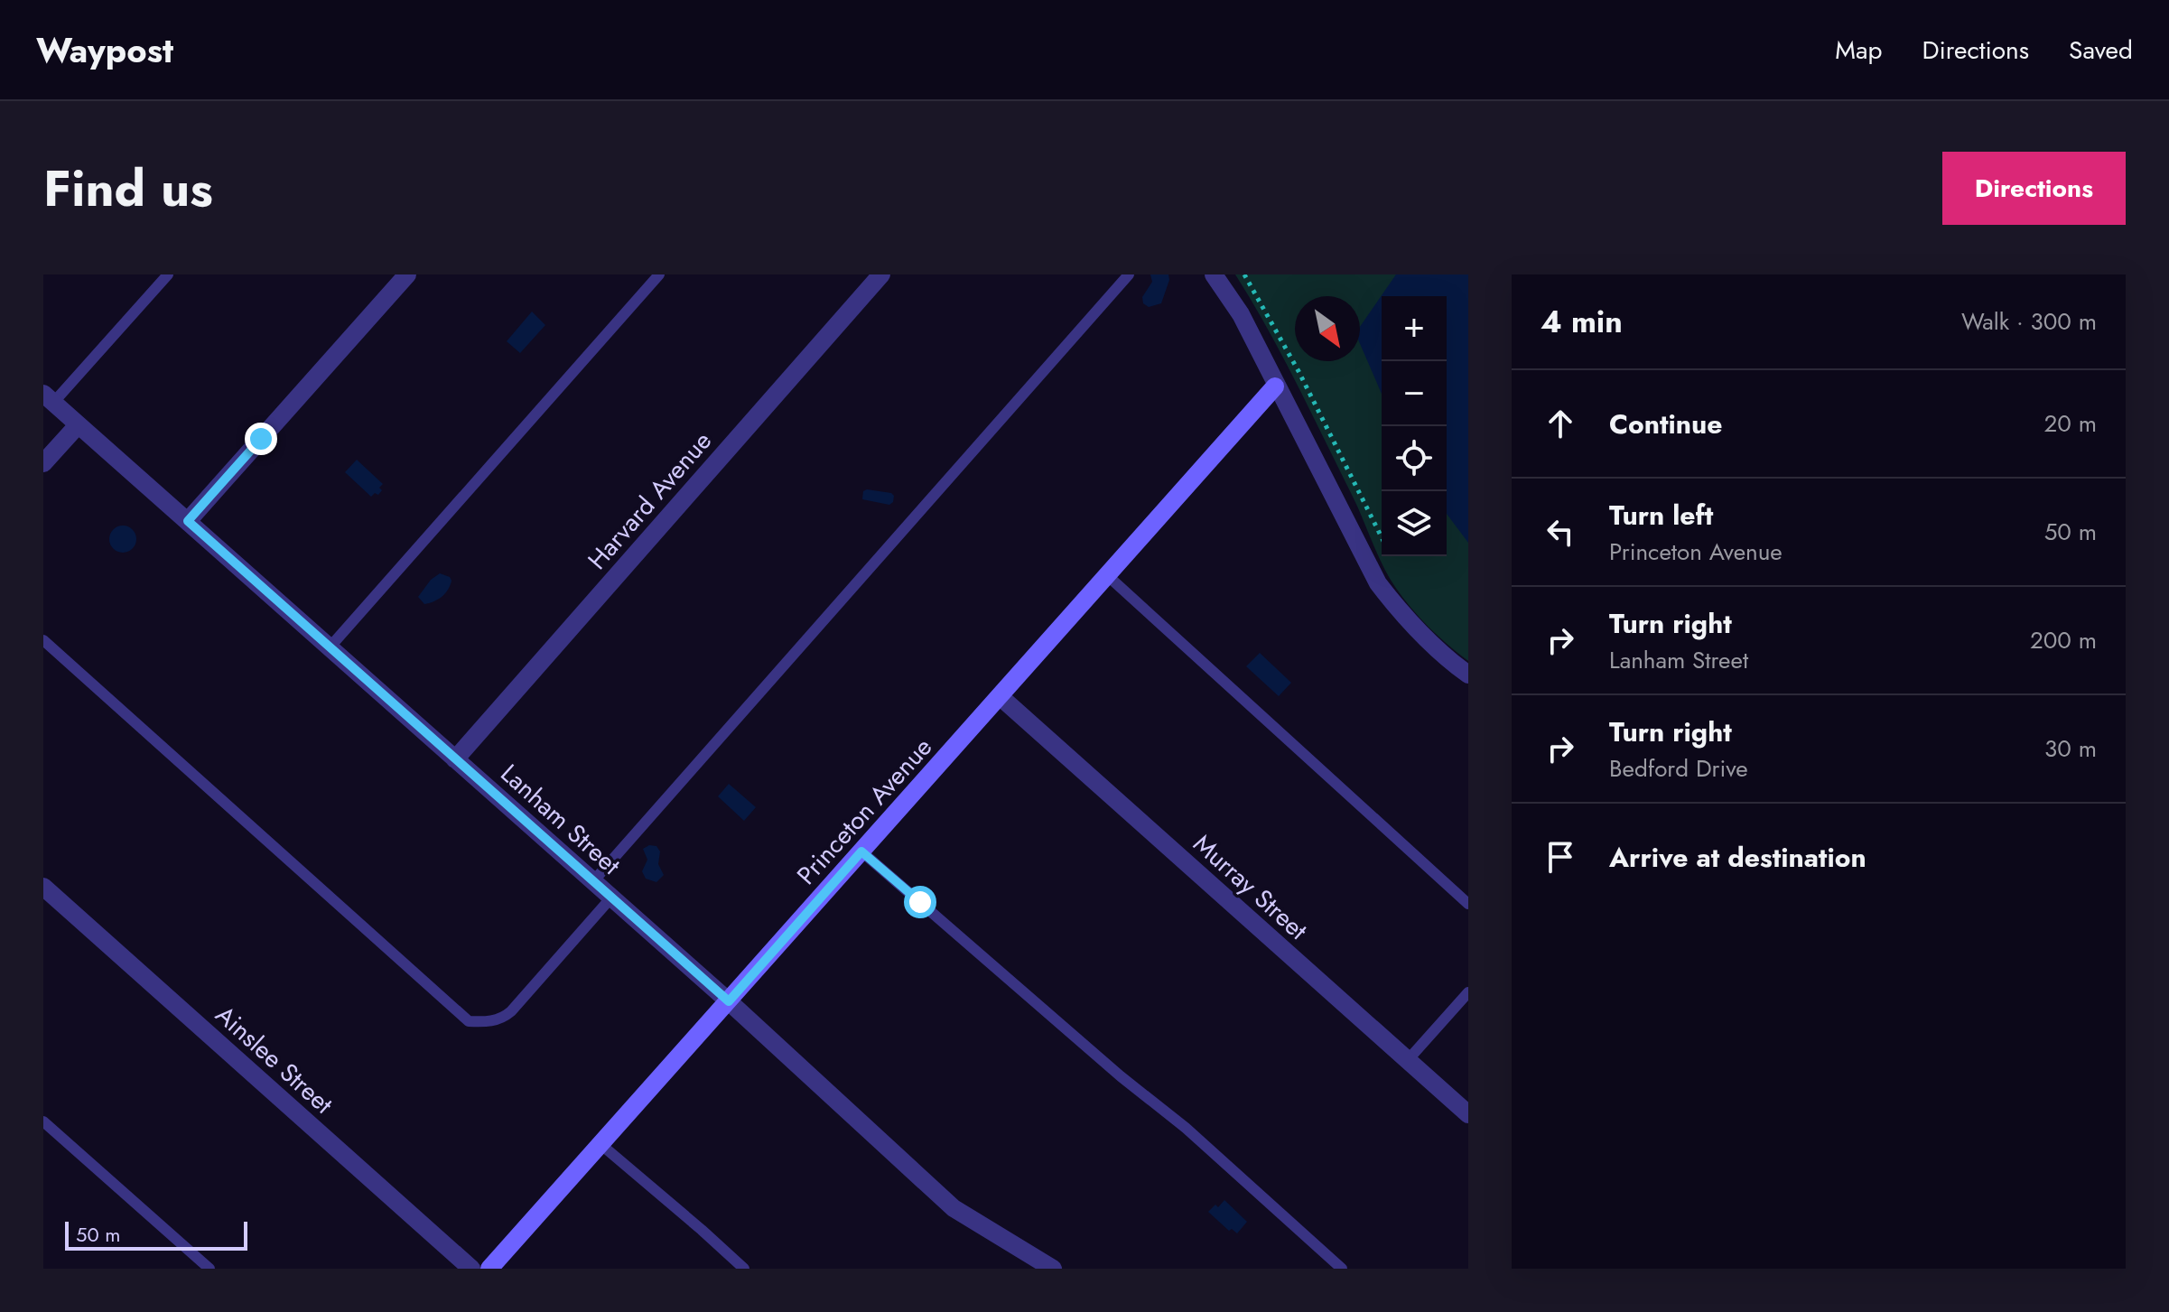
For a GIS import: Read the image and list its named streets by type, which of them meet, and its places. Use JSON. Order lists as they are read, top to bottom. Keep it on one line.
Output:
{"streets":{"street":["Harvard Avenue","Princeton Avenue","Lanham Street","Murray Street","Ainslee Street"]},"crossings":[["Harvard Avenue","Lanham Street"],["Princeton Avenue","Lanham Street"],["Princeton Avenue","Murray Street"]],"scale_bar":"50 m","north":"bottom right","page":{"header":"Waypost","nav":["Map","Directions","Saved"],"title":"Find us","buttons":"Directions","heading":["4 min","Walk · 300 m"],"map_buttons":["+","−"],"list":[["Continue","20 m"],["Turn left","Princeton Avenue","50 m"],["Turn right","Lanham Street","200 m"],["Turn right","Bedford Drive","30 m"],"Arrive at destination"],"scale":"50 m"}}
